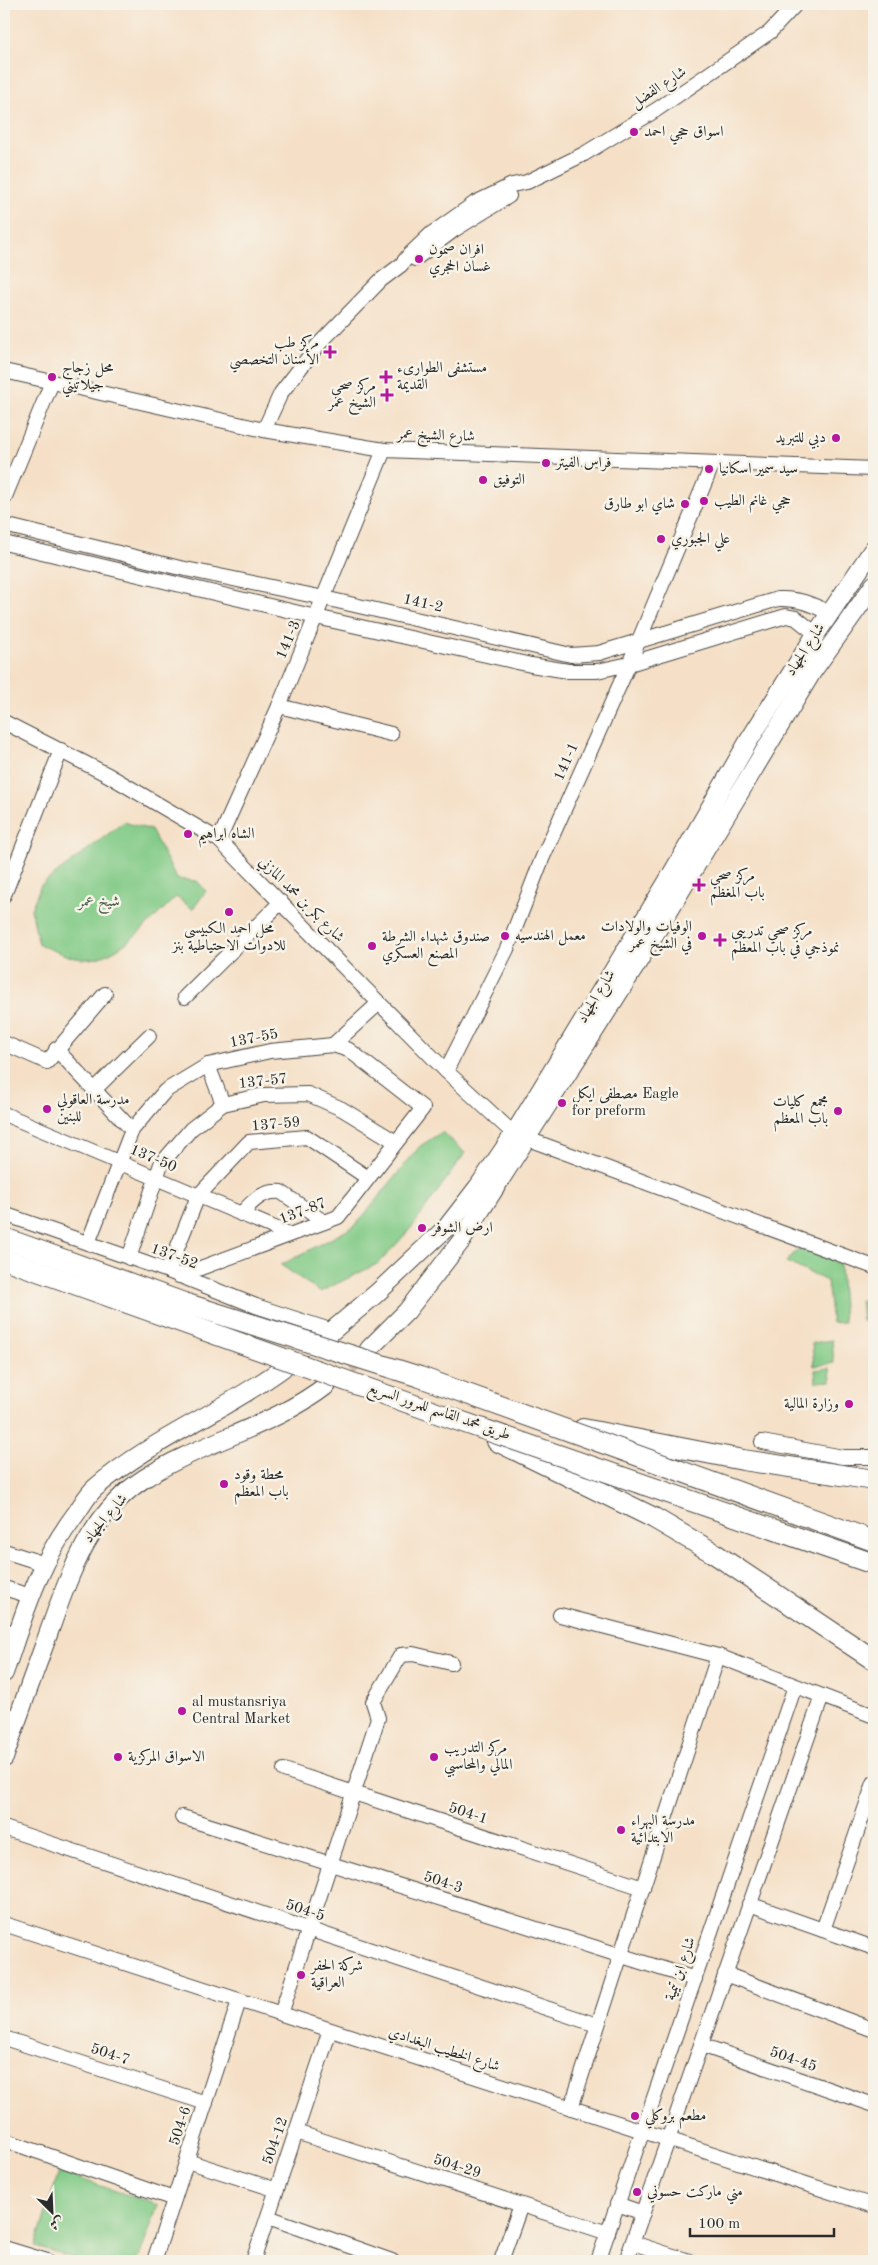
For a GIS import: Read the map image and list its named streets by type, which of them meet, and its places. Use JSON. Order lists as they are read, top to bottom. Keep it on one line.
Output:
{"streets":{"highway":["طريق محمد القاسم للمرور السريع"],"main road":["شارع الجهاد"],"street":["شارع الفضل","شارع الشيخ عمر","141-2","141-3","141-1","شارع بكر بن محمد المازني","137-55","137-57","137-59","137-50","137-87","137-52","504-1","504-3","504-5","شارع ابن تيمية","شارع الخطيب البغدادي","504-7","504-45","504-6","504-12","504-29"]},"crossings":[["شارع الفضل","شارع الشيخ عمر"],["شارع الشيخ عمر","141-3"],["شارع الشيخ عمر","141-1"],["141-2","141-3"],["141-2","شارع الجهاد"],["141-2","141-1"],["141-3","شارع بكر بن محمد المازني"],["شارع الجهاد","شارع بكر بن محمد المازني"],["شارع الجهاد","137-52"],["141-1","شارع بكر بن محمد المازني"],["137-55","137-50"],["137-55","137-87"],["137-55","137-52"],["137-57","137-50"],["137-57","137-87"],["137-57","137-52"],["137-59","137-50"],["137-59","137-87"],["137-50","137-87"],["137-87","137-52"],["504-3","شارع ابن تيمية"],["شارع ابن تيمية","شارع الخطيب البغدادي"],["شارع ابن تيمية","504-29"],["شارع الخطيب البغدادي","504-6"],["شارع الخطيب البغدادي","504-12"],["504-7","504-6"],["504-12","504-29"]],"parks":["شيخ عمر"],"places":{"other":["اسواق حجي احمد","افران صمون غسان الحجري","محل زجاج جيلاتيني","دبي للتبريد","فراس الفيتر","سيد سمير اسكانيا","التوفيق","حجي غانم الطيب","شاي ابو طارق","علي الجبوري","الشاه ابراهيم","محل احمد الكبيسي للادوات الاحتياطية بنز","معمل الهندسيه","الوفيات والولادات في الشيخ عمر","صندوق شهداء الشرطة المصنع العسكري","مصطفى ايكل Eagle for preform","مدرسة العاقولي للبنين","مجمع كليات باب المعظم","ارض الشوفر","وزارة المالية","محطة وقود باب المعظم","al mustansriya Central Market","الاسواق المركزية","مركز التدريب المالي والمحاسبي","مدرسة البهراء الابتدائية","شركة الحفر العراقية","مطعم بروكلي","مني ماركت حسوني"],"health":["مركز طب الأسنان التخصصي","مستشفى الطوارىء القديمة","مركز صحي الشيخ عمر","مركز صحي باب المغظم","مركز صحي تدريبي نموذجي في باب المعظم"]},"scale_bar":"100 m","north":"bottom right"}
